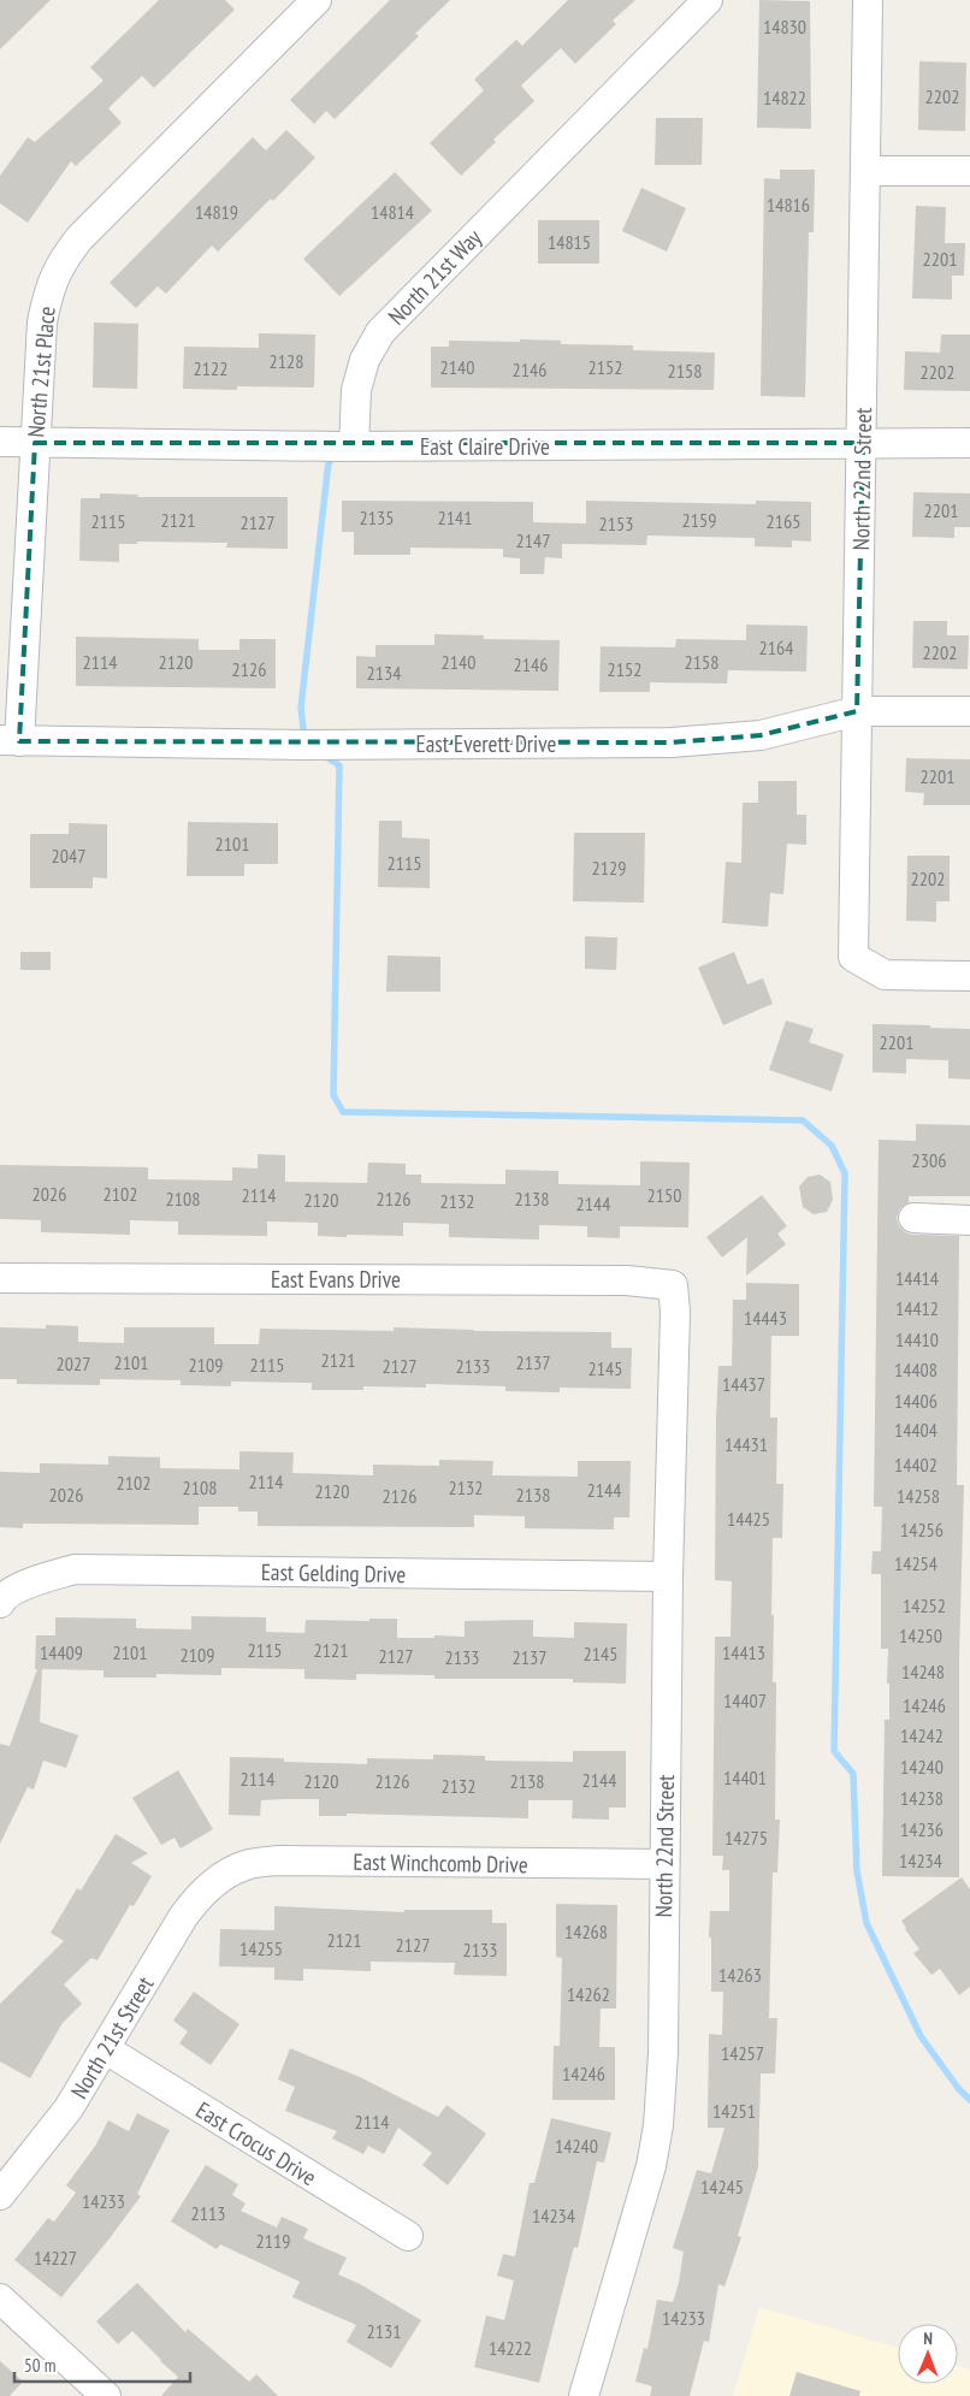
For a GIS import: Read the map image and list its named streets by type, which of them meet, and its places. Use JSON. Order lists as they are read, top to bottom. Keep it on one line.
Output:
{"streets":{"street":["North 21st Way","North 21st Place","East Claire Drive","North 22nd Street","East Everett Drive","East Evans Drive","East Gelding Drive","East Winchcomb Drive","North 21st Street","East Crocus Drive"]},"crossings":[["North 21st Way","East Claire Drive"],["North 21st Place","East Claire Drive"],["North 21st Place","East Everett Drive"],["East Claire Drive","North 22nd Street"],["North 22nd Street","East Everett Drive"],["North 22nd Street","East Evans Drive"],["North 22nd Street","East Gelding Drive"],["North 22nd Street","East Winchcomb Drive"],["East Winchcomb Drive","North 21st Street"],["North 21st Street","East Crocus Drive"]],"house_numbers":["14830","2202","14822","14816","14819","14814","14815","2201","2128","2140","2152","2122","2146","2158","2202","2201","2135","2141","2121","2159","2115","2165","2127","2153","2147","2164","2202","2114","2120","2140","2158","2146","2126","2152","2134","2201","2101","2047","2115","2129","2202","2201","2306","2026","2102","2114","2150","2108","2126","2138","2120","2132","2144","14414","14412","14443","14410","2121","2101","2137","2027","2109","2115","2127","2133","2145","14408","14437","14406","14404","14431","14402","2114","2102","2108","2132","2144","2120","2026","2138","2126","14258","14425","14256","14254","14252","14250","2115","2121","14409","2101","14413","2145","2109","2127","2133","2137","14248","14407","14246","14242","14240","14401","2114","2144","2120","2126","2138","2132","14238","14236","14275","14234","14268","2121","2127","14255","2133","14263","14262","14257","14246","14251","2114","14240","14245","14233","2113","14234","2119","14227","14233","2131","14222"],"scale_bar":"50 m","north":"top"}
